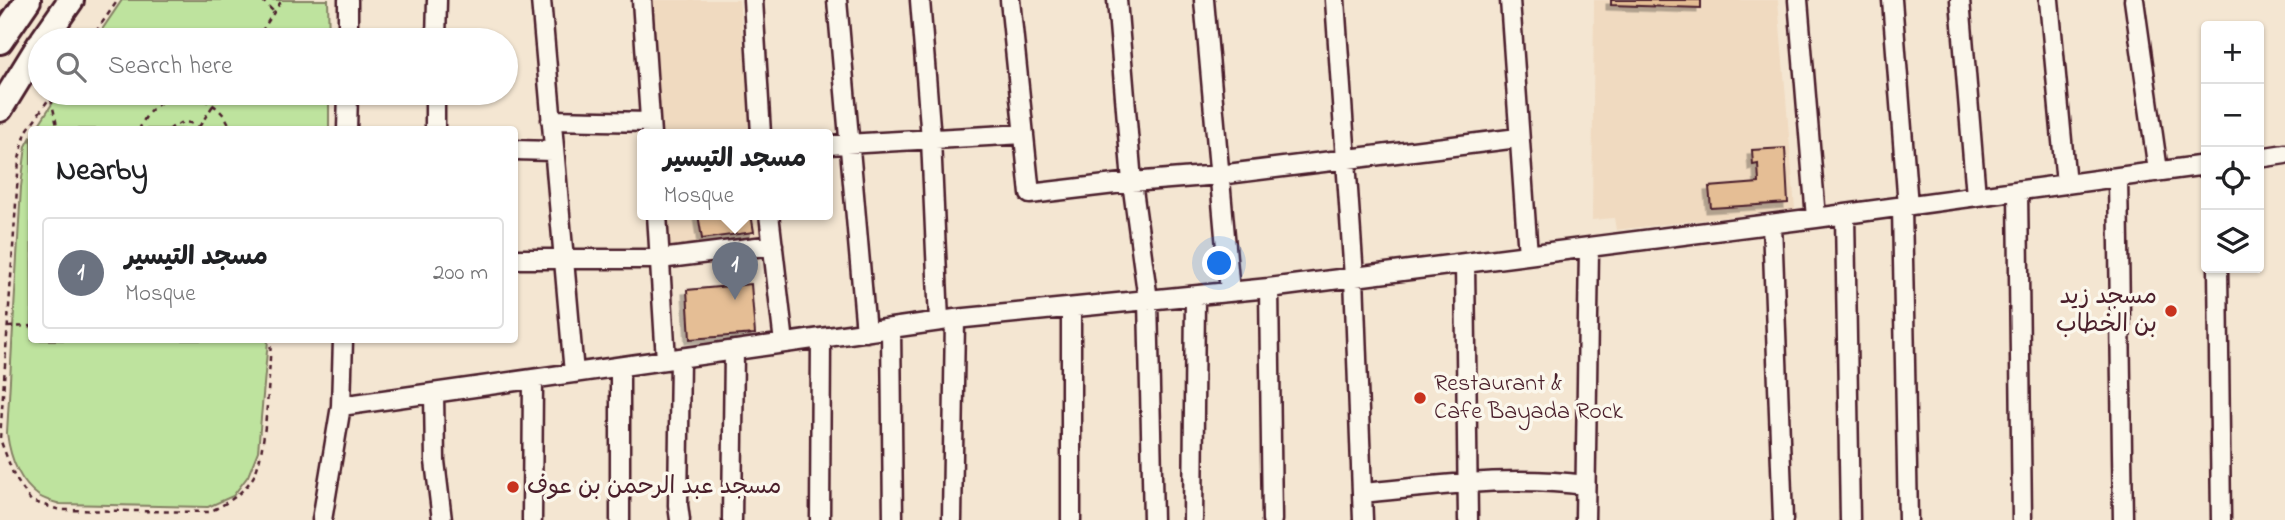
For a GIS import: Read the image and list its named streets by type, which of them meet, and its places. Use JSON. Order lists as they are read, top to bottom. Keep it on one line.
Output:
{"places":["مسجد زيد بن الخطاب","Restaurant & Cafe Bayada Rock","مسجد عبد الرحمن بن عوف"],"page":{"map_buttons":["+","−"],"search":"Search here","heading":"Nearby","popup":["مسجد التيسير","Mosque"],"list":[{"mark":"1","name":"مسجد التيسير","note":"Mosque","value":"200 m"}],"pins":"1"}}
